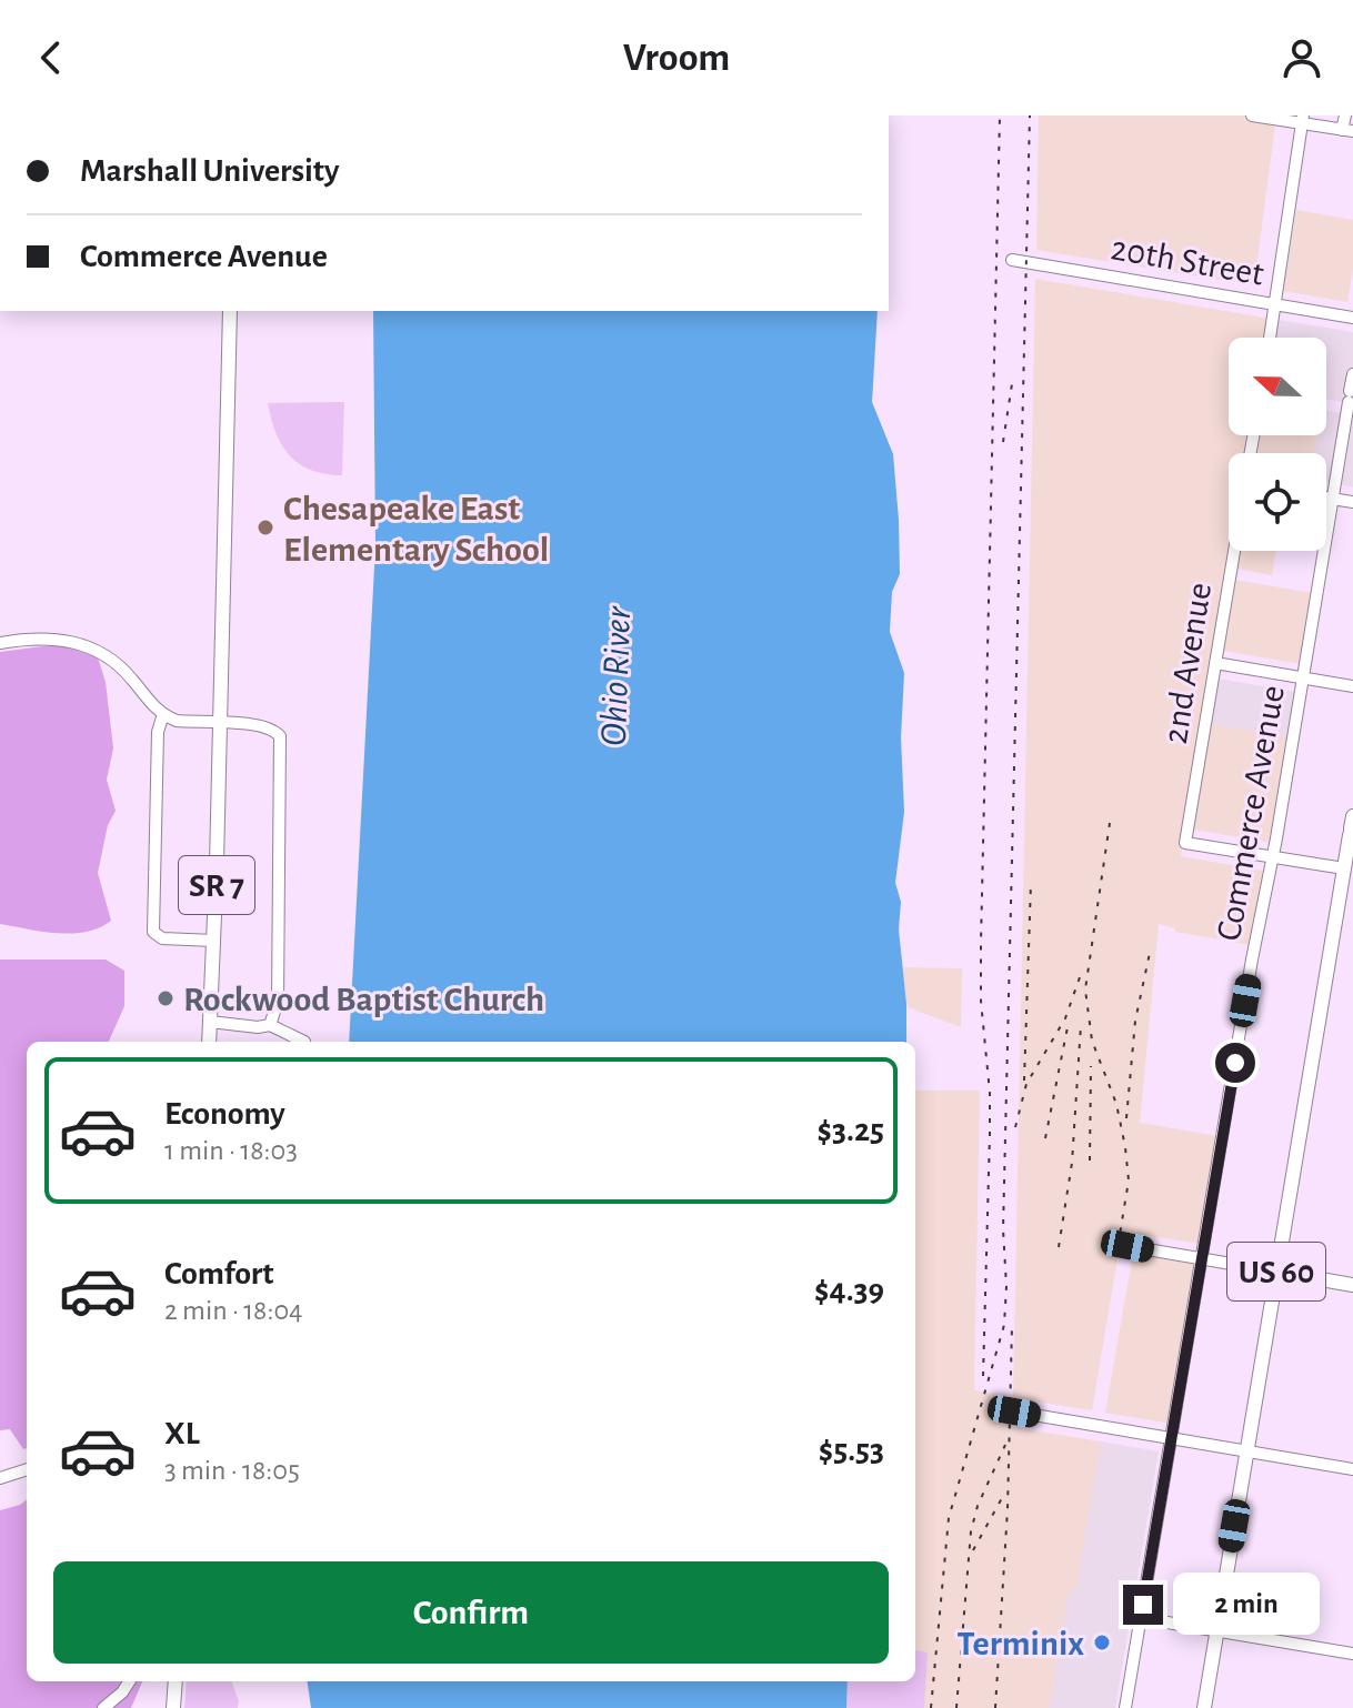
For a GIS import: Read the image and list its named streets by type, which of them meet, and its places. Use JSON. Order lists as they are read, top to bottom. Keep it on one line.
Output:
{"streets":{"main road":["SR 7","US 60"],"street":["20th Street","2nd Avenue","Commerce Avenue"]},"crossings":[["2nd Avenue","Commerce Avenue"]],"water":["Ohio River"],"places":["Chesapeake East Elementary School","Rockwood Baptist Church","Terminix"],"north":"left","page":{"header":"Vroom","banner":["Marshall University","Commerce Avenue"],"list":[{"name":"Economy","note":"1 min · 18:03","value":"$3.25"},{"name":"Comfort","note":"2 min · 18:04","value":"$4.39"},{"name":"XL","note":"3 min · 18:05","value":"$5.53"}],"buttons":"Confirm","bubble":"2 min"}}
